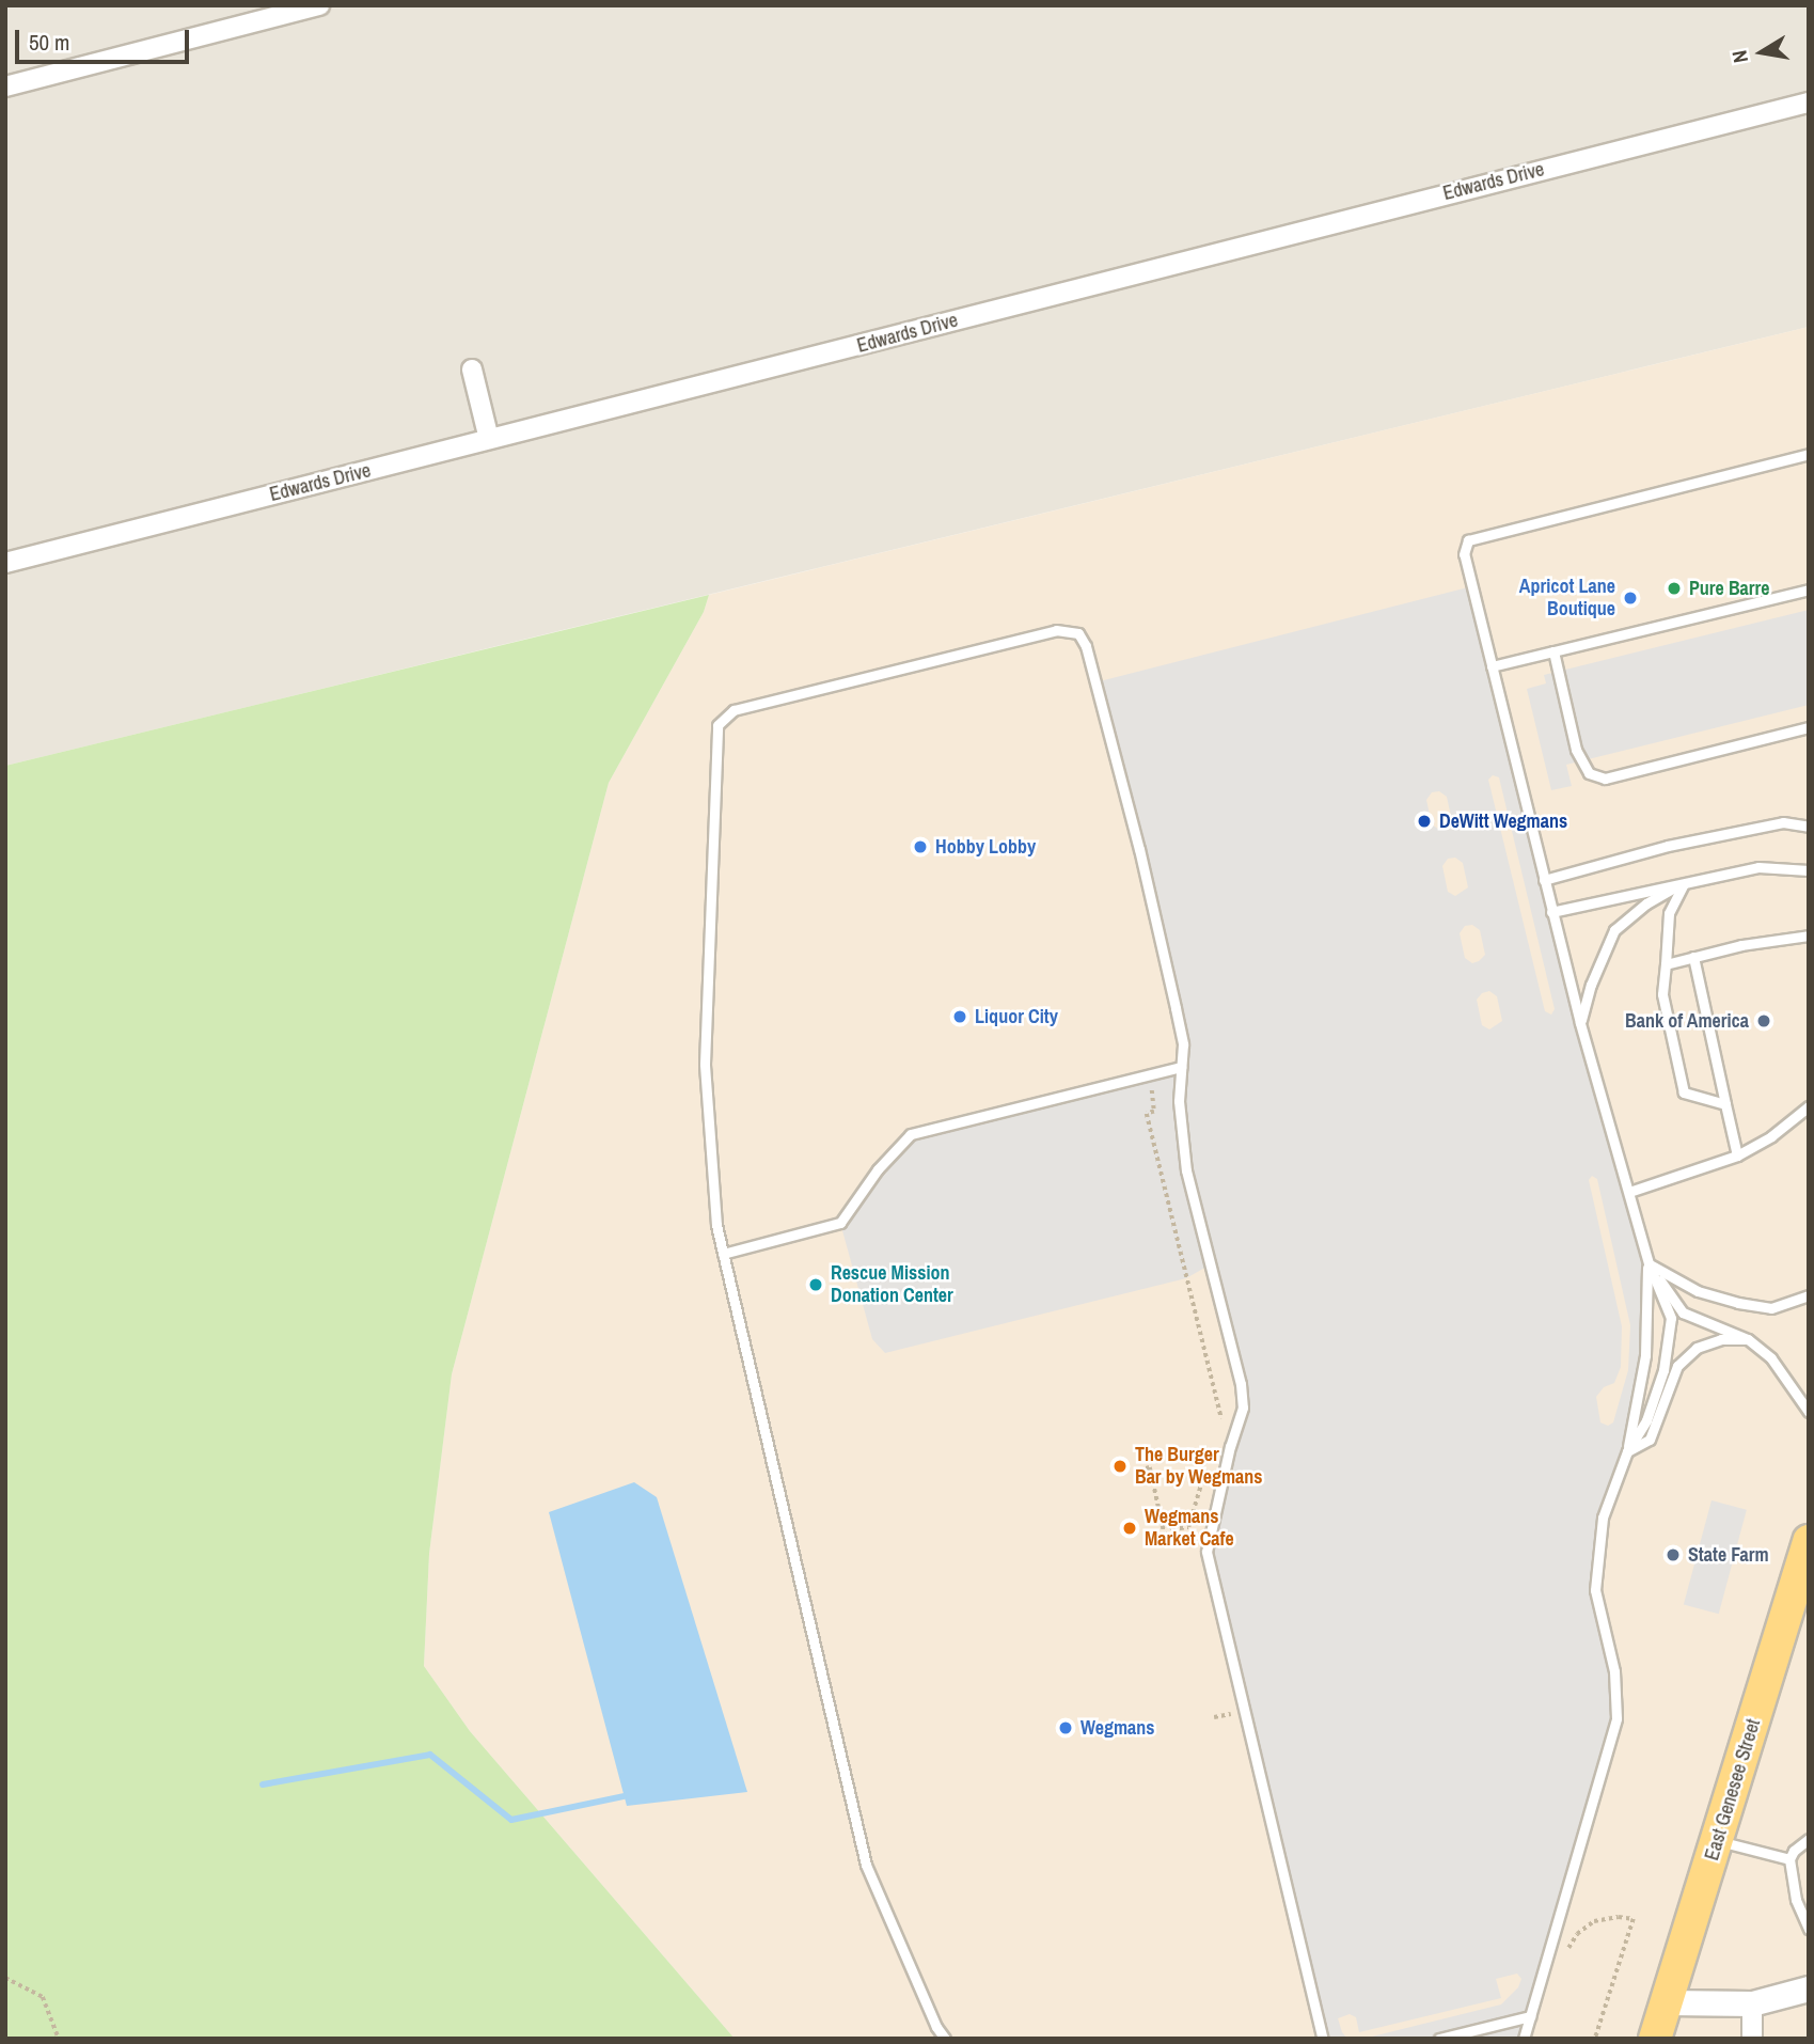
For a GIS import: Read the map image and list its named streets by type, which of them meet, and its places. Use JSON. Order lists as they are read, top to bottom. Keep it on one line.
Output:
{"streets":{"highway":["East Genesee Street"],"street":["Edwards Drive"]},"places":["Pure Barre","Apricot Lane Boutique","DeWitt Wegmans","Hobby Lobby","Liquor City","Bank of America","Rescue Mission Donation Center","The Burger Bar by Wegmans","Wegmans Market Cafe","State Farm","Wegmans"],"scale_bar":"50 m","north":"left"}
